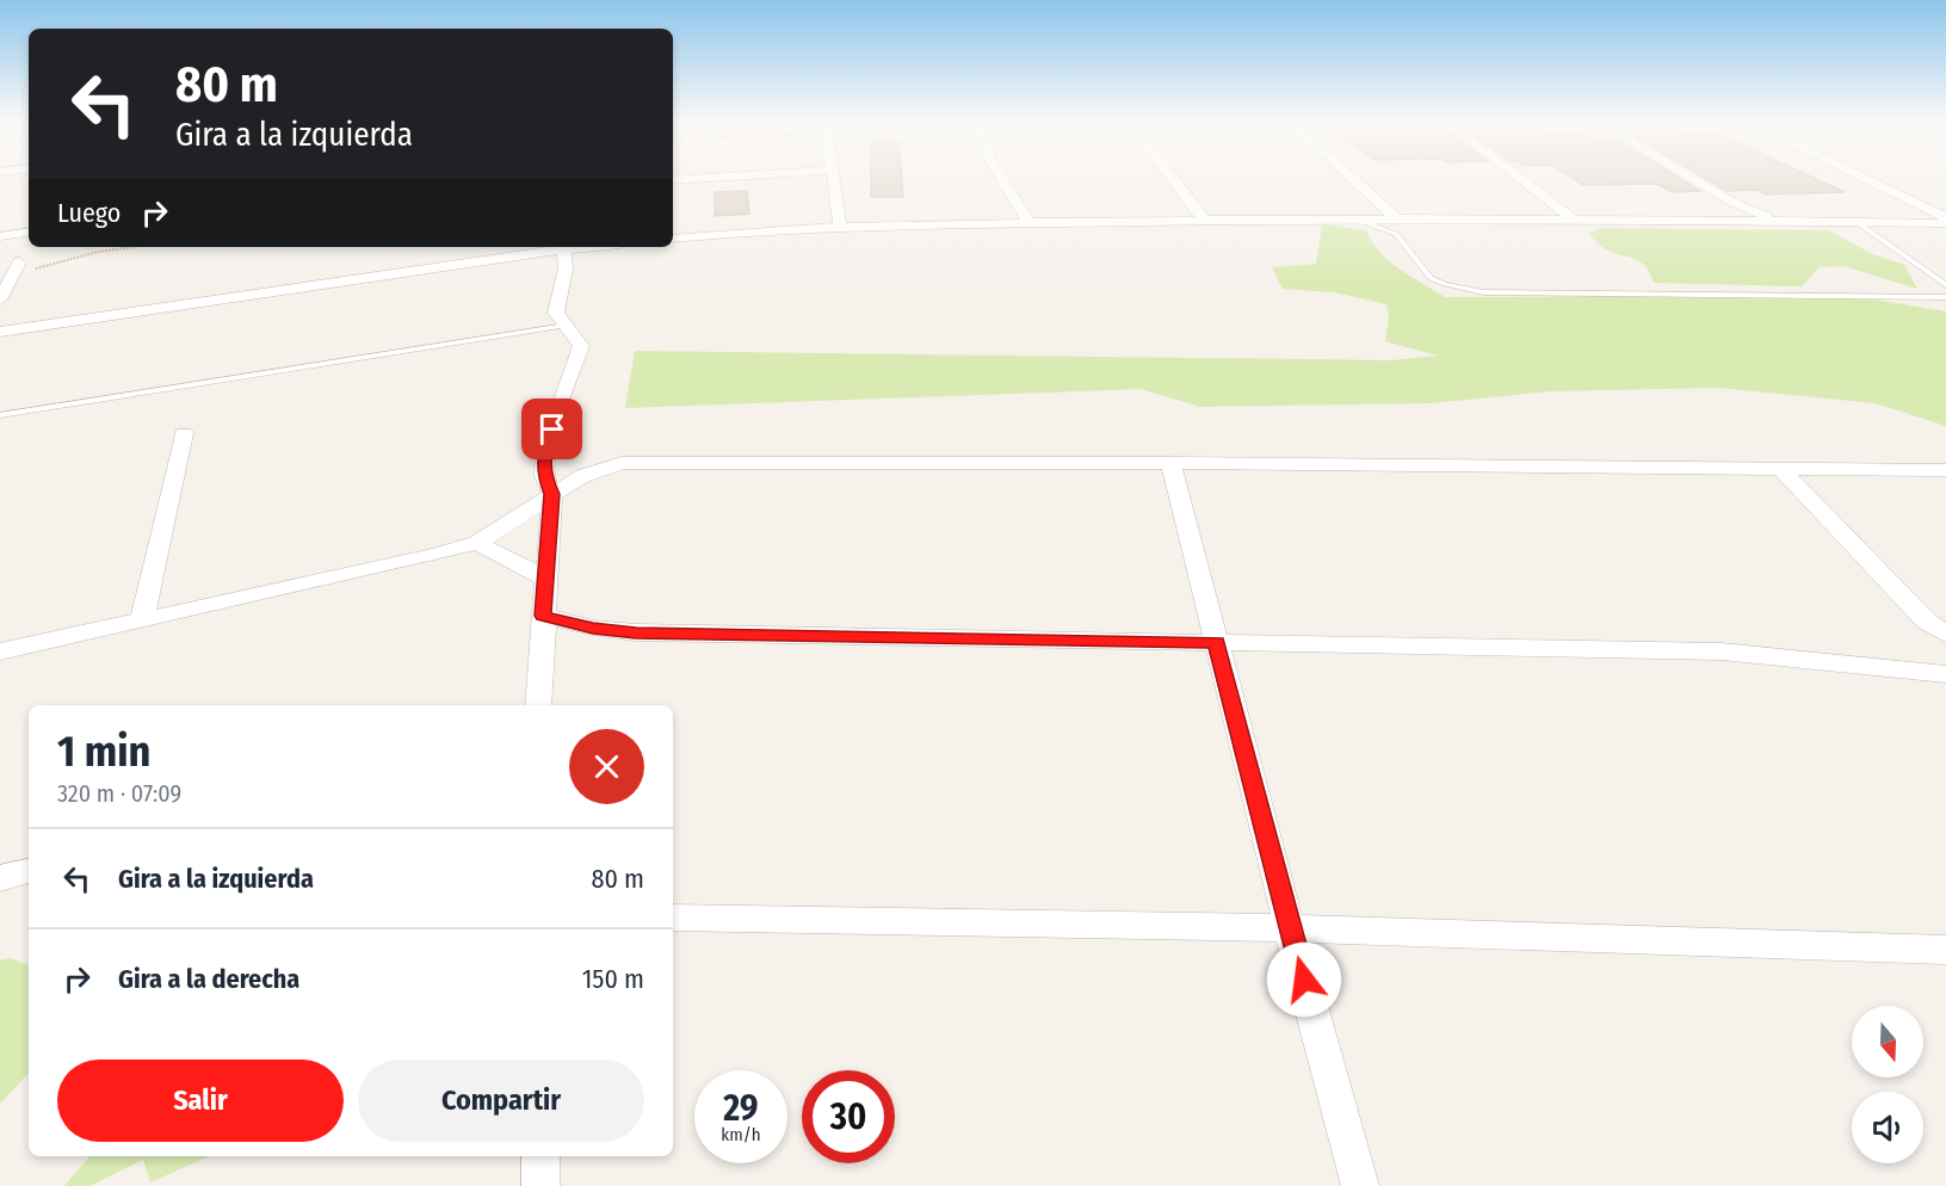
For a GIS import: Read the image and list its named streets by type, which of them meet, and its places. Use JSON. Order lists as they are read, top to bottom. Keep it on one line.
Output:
{"north":"bottom","page":{"turn":["80 m","Gira a la izquierda"],"then":"Luego","heading":["1 min","320 m · 07:09"],"list":[{"name":"Gira a la izquierda","value":"80 m"},{"name":"Gira a la derecha","value":"150 m"}],"buttons":["Salir","Compartir"],"speed":"29 km/h","limit":"30"}}
